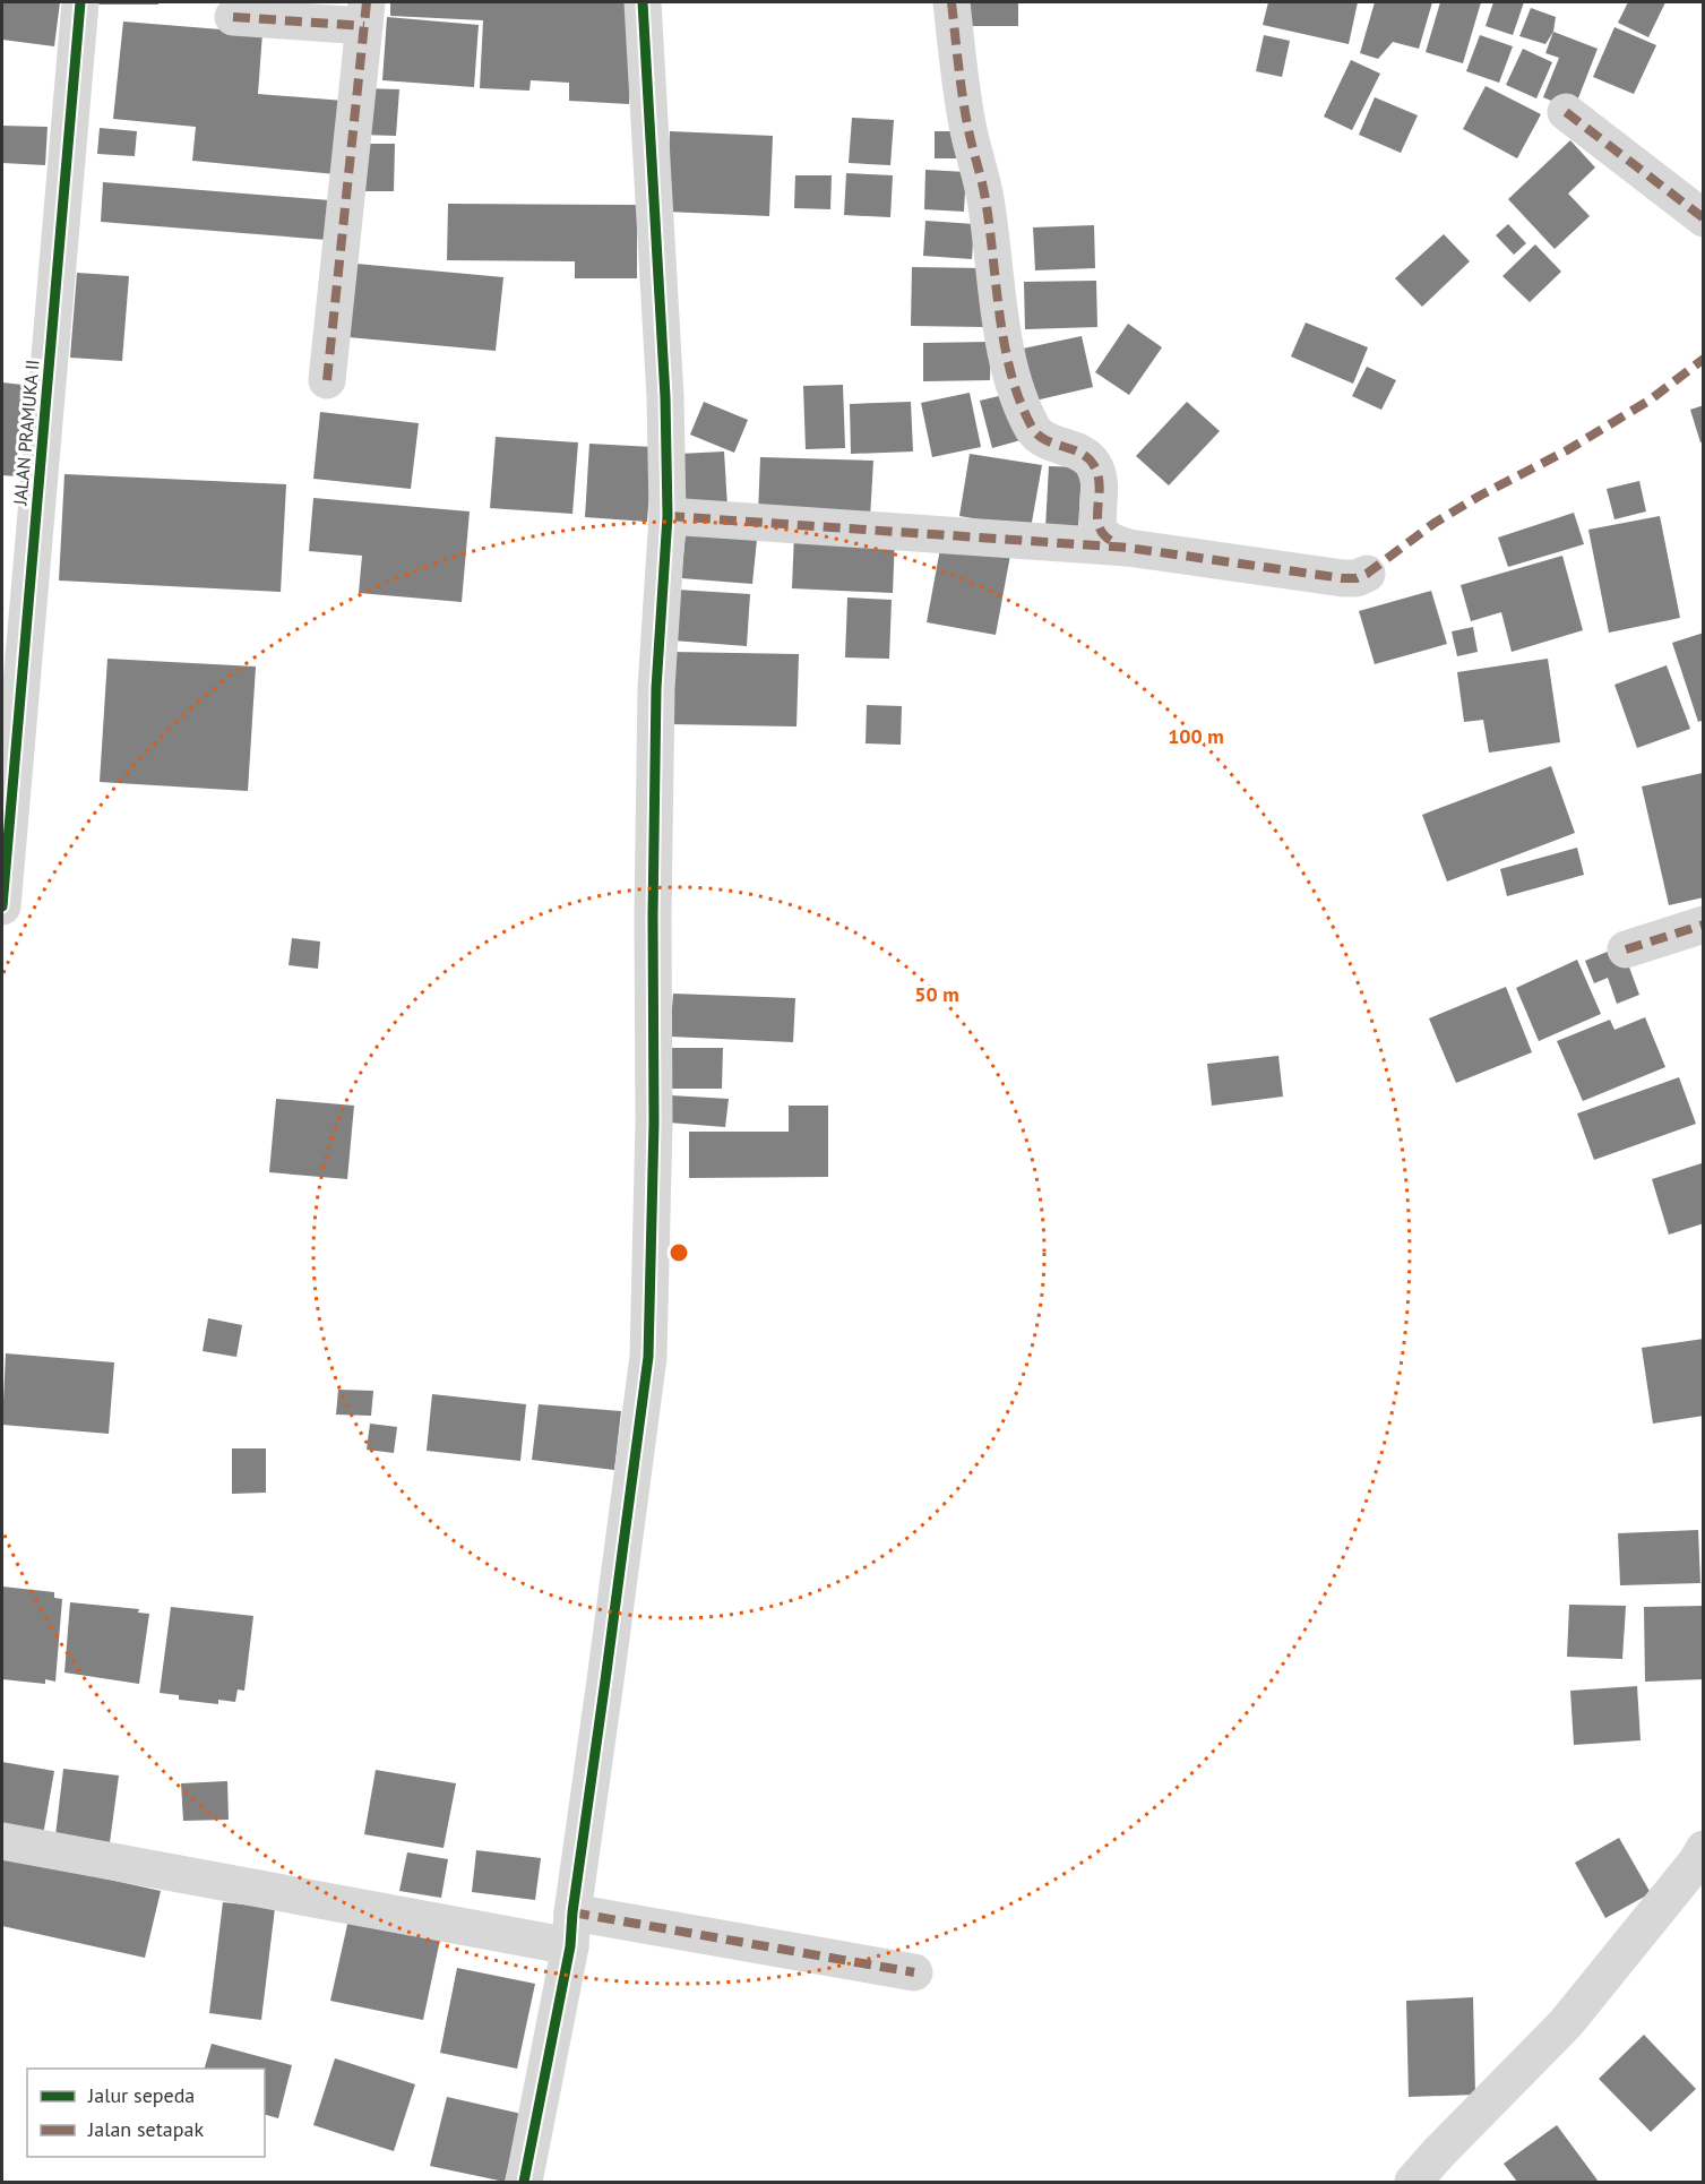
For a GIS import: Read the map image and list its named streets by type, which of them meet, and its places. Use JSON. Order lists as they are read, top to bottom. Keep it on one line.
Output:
{"streets":{"street":["JALAN PRAMUKA II"]},"legend":["Jalur sepeda","Jalan setapak"],"rings":["100 m","50 m"]}
